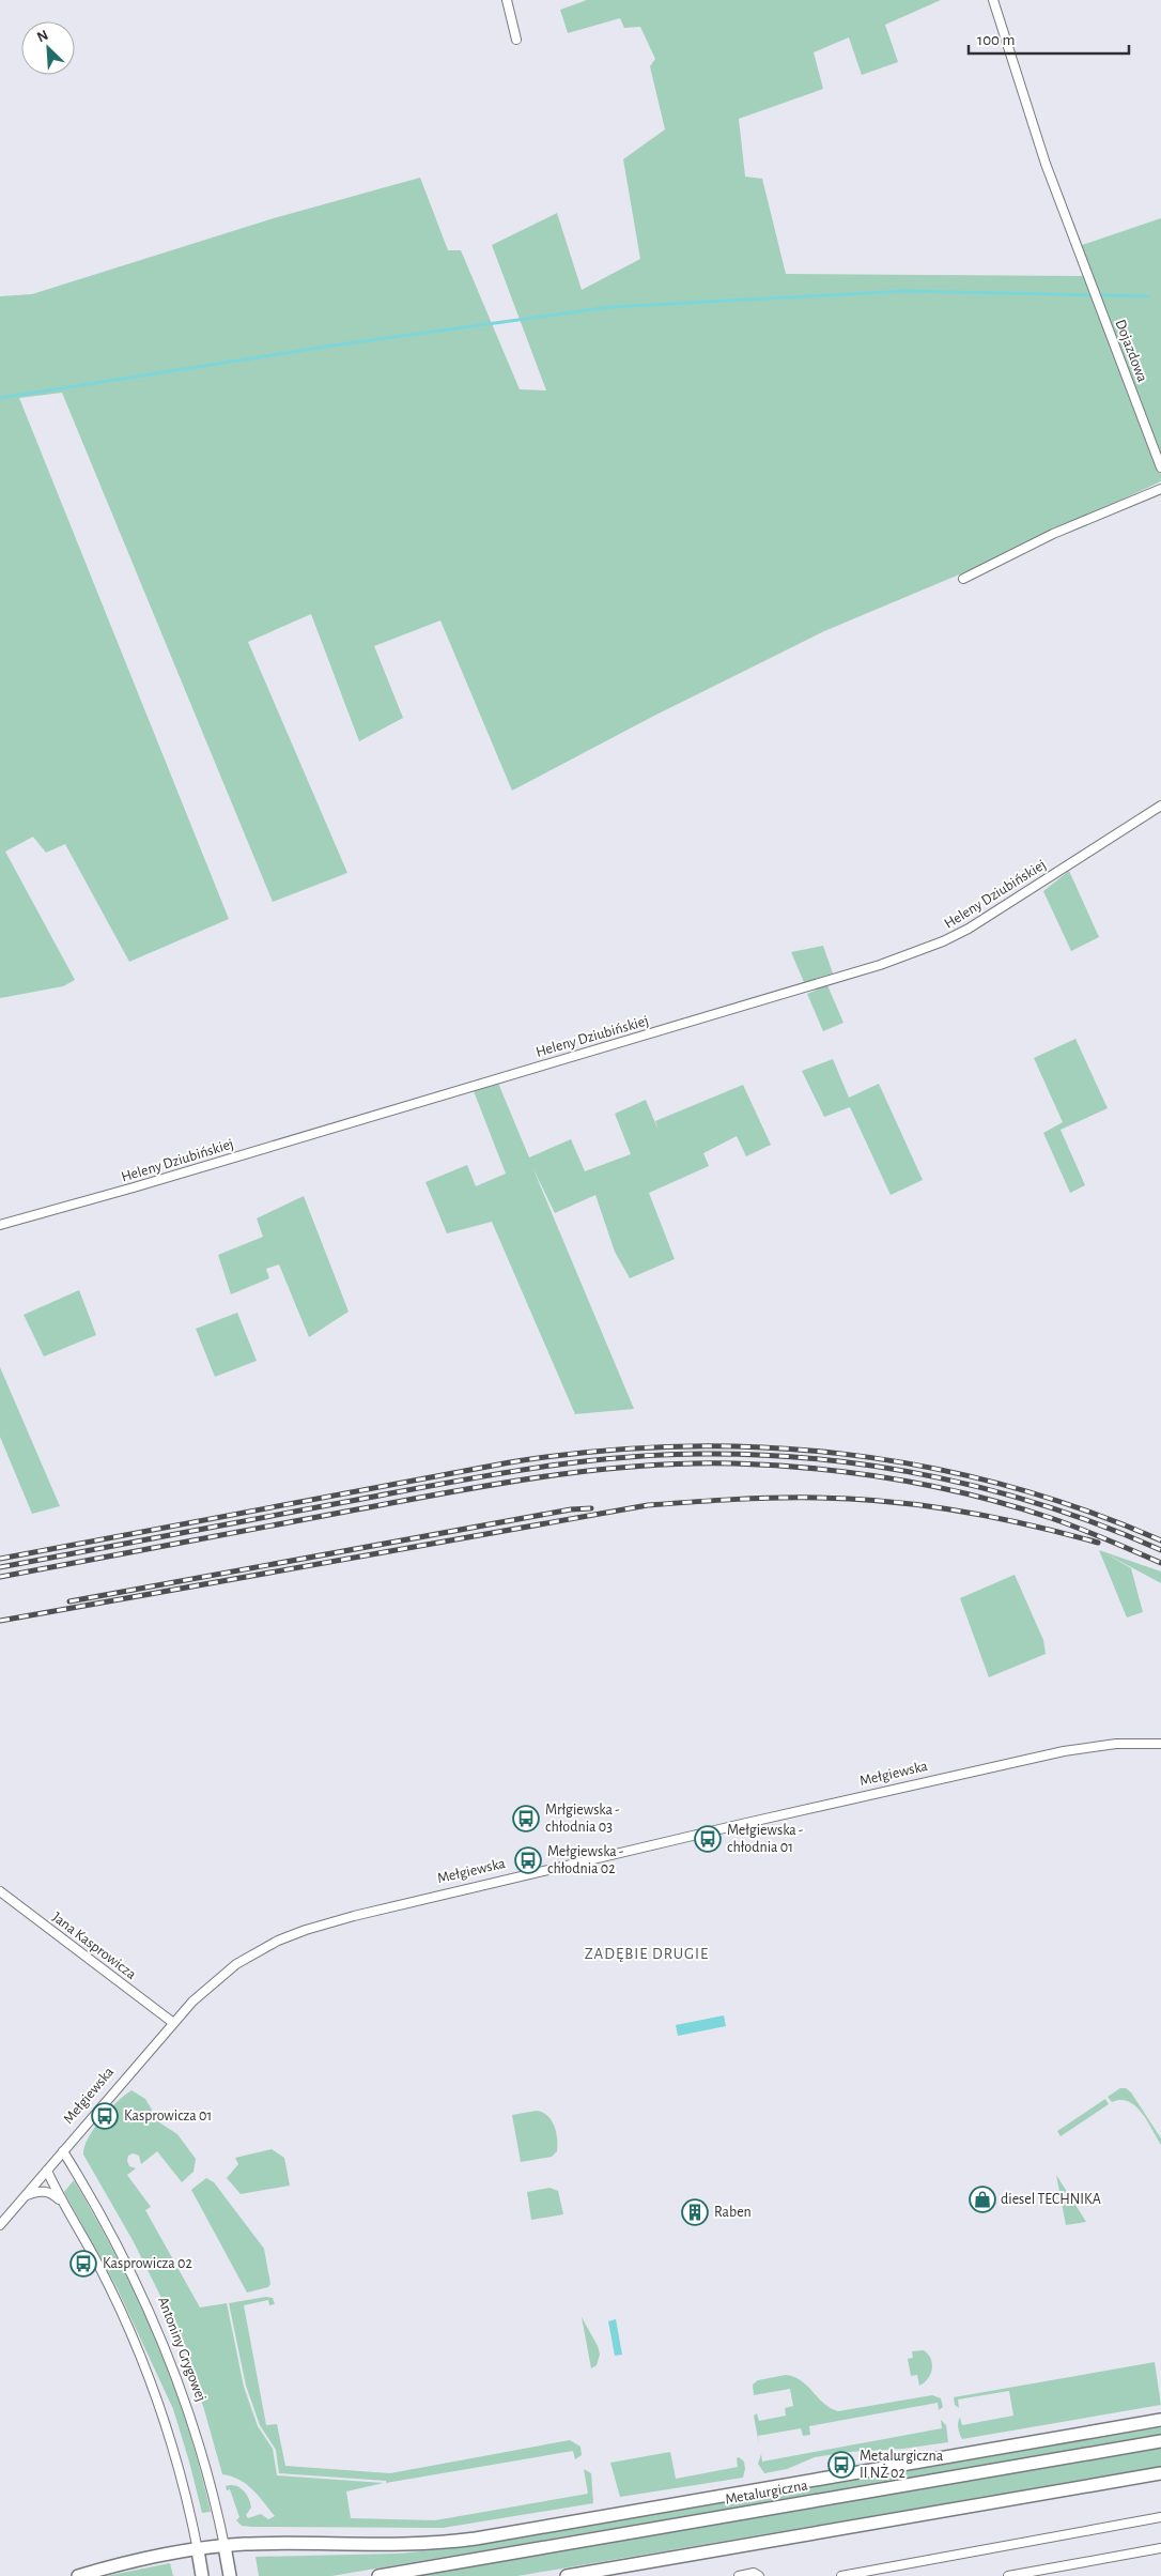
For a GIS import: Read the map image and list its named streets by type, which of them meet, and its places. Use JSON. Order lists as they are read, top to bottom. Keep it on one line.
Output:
{"streets":{"main road":["Antoniny Grygowej","Metalurgiczna"],"street":["Dojazdowa","Heleny Dziubińskiej","Mełgiewska","Jana Kasprowicza"]},"crossings":[["Mełgiewska","Jana Kasprowicza"],["Mełgiewska","Antoniny Grygowej"]],"districts":["ZADĘBIE DRUGIE"],"places":{"bus stop":["Mrłgiewska - chłodnia 03","Mełgiewska - chłodnia 01","Mełgiewska - chłodnia 02","Kasprowicza 01","Kasprowicza 02","Metalurgiczna II NŻ 02"],"shop":["diesel TECHNIKA"],"building":["Raben"]},"scale_bar":"100 m","north":"top left"}
